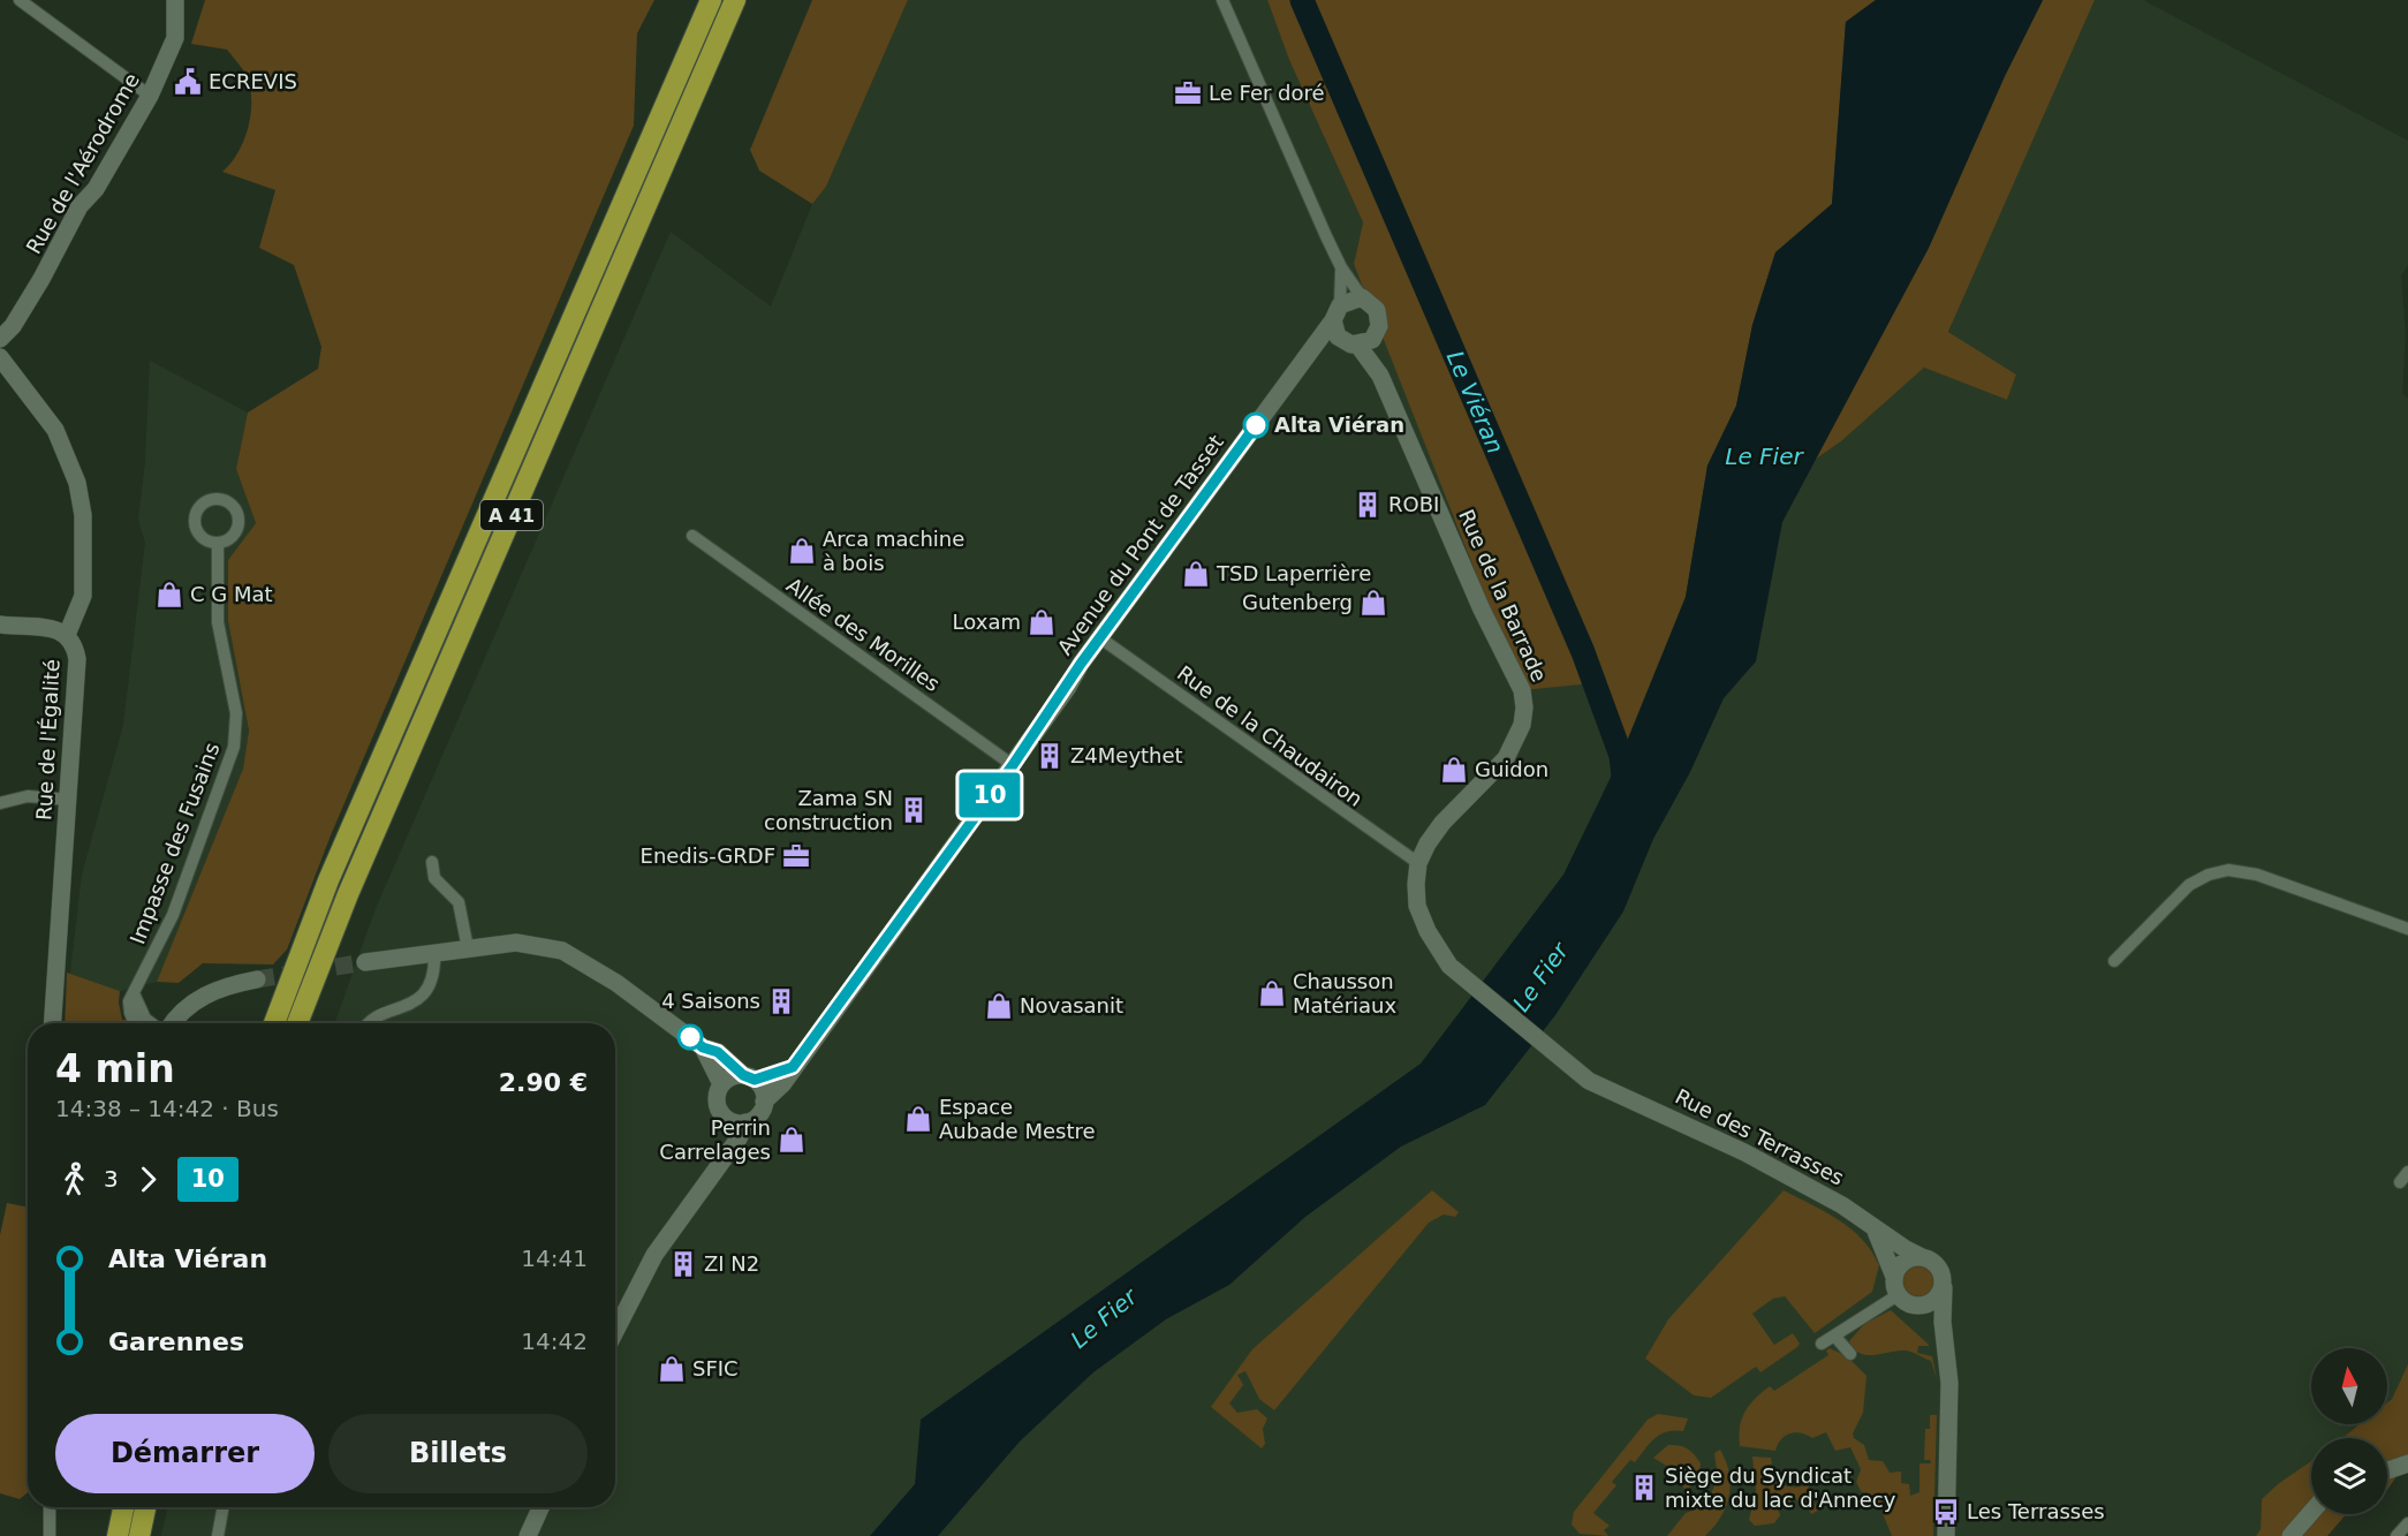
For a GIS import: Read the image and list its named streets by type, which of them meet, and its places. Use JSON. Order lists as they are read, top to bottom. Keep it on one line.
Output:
{"streets":{"highway":["A 41"],"street":["Rue de l'Aérodrome","Avenue du Pont de Tasset","Rue de la Barrade","Allée des Morilles","Rue de la Chaudairon","Rue de l'Égalité","Impasse des Fusains","Rue des Terrasses"]},"crossings":[["Avenue du Pont de Tasset","Rue de la Barrade"],["Avenue du Pont de Tasset","Allée des Morilles"],["Avenue du Pont de Tasset","Rue de la Chaudairon"],["Rue de la Barrade","Rue de la Chaudairon"],["Rue de la Barrade","Rue des Terrasses"]],"water":["Le Viéran","Le Fier"],"places":{"public building":["ECREVIS"],"office":["Le Fer doré","Enedis-GRDF"],"other":["Alta Viéran"],"building":["ROBI","Z4Meythet","Zama SN construction","4 Saisons","ZI N2","Siège du Syndicat mixte du lac d'Annecy"],"shop":["Arca machine à bois","TSD Laperrière","C G Mat","Gutenberg","Loxam","Guidon","Chausson Matériaux","Novasanit","Espace Aubade Mestre","Perrin Carrelages","SFIC"],"bus stop":["Les Terrasses"]},"lines":["bus line 10"],"north":"top","page":{"on_map":"10","heading":["4 min","14:38 – 14:42 · Bus","2.90 €"],"legs":["3","10"],"list":[{"name":"Alta Viéran","value":"14:41"},{"name":"Garennes","value":"14:42"}],"buttons":["Démarrer","Billets"]}}
